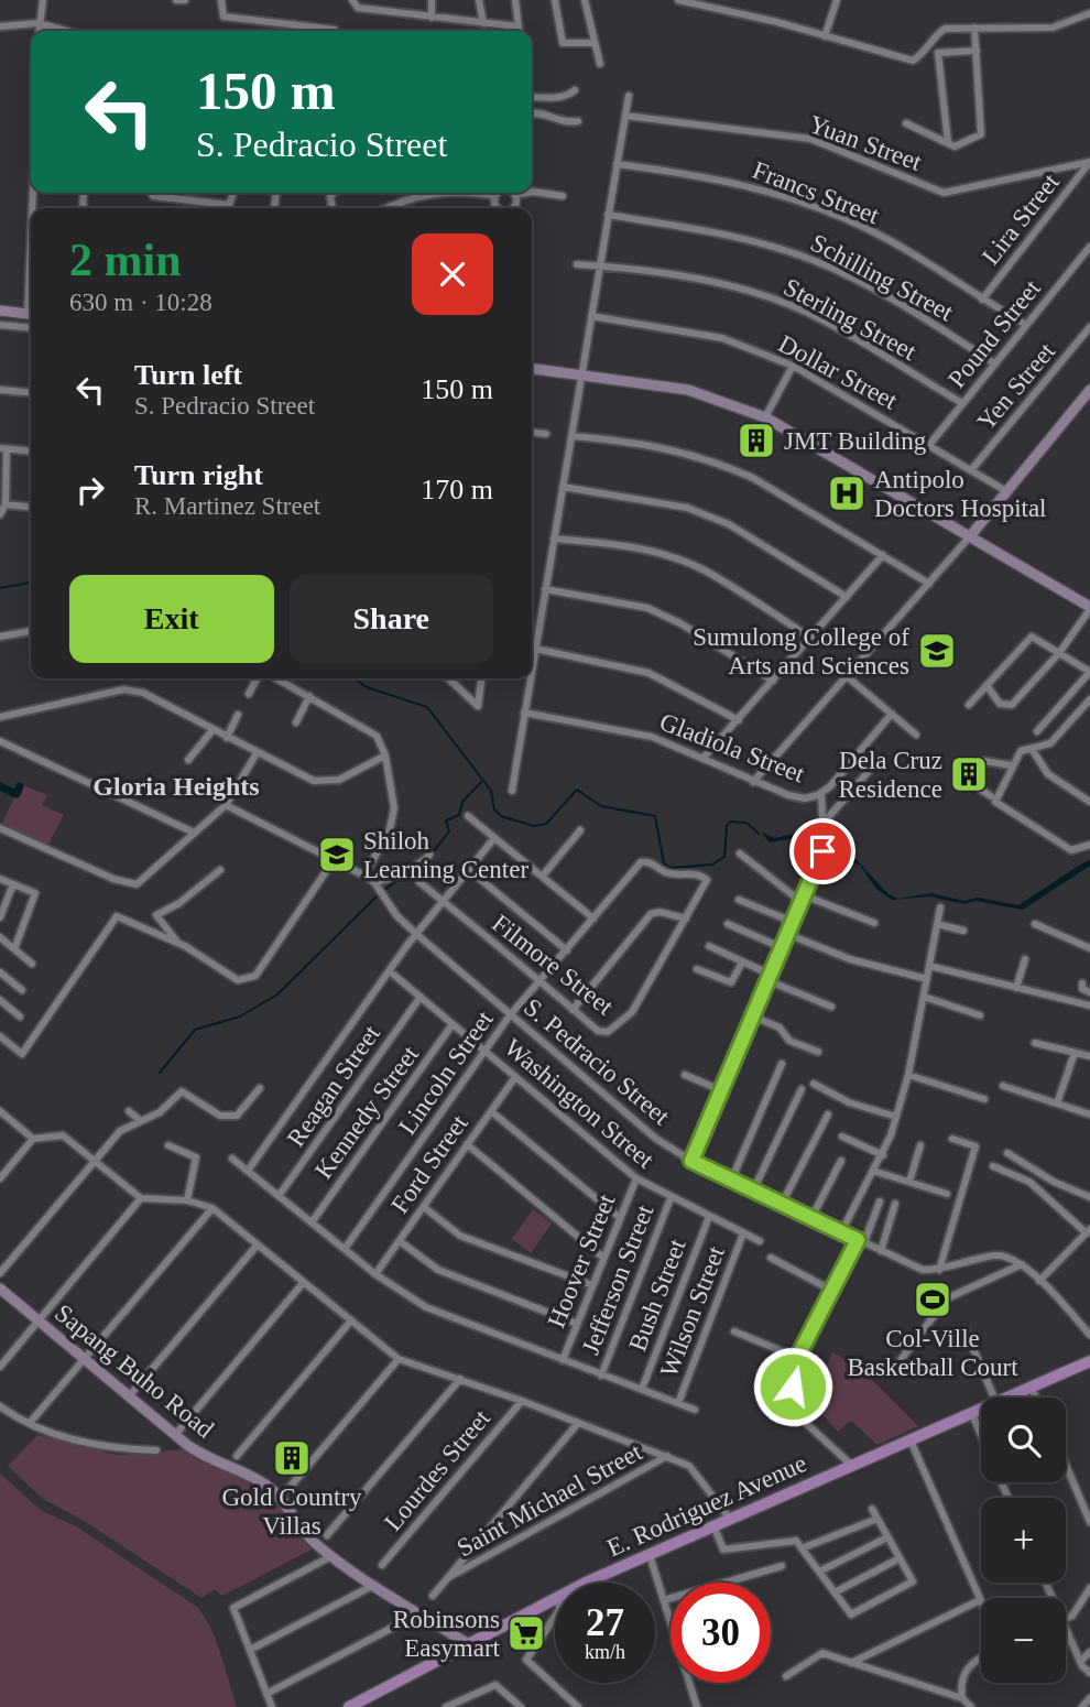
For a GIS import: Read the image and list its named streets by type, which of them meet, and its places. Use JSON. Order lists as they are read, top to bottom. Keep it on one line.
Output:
{"streets":{"main road":["E. Rodriguez Avenue"],"street":["Yuan Street","Francs Street","Lira Street","Schilling Street","Sterling Street","Pound Street","Dollar Street","Yen Street","Gladiola Street","Filmore Street","S. Pedracio Street","Lincoln Street","Reagan Street","Washington Street","Kennedy Street","Ford Street","Hoover Street","Jefferson Street","Bush Street","Wilson Street","Sapang Buho Road","Lourdes Street","Saint Michael Street"]},"crossings":[["Yuan Street","Lira Street"],["Francs Street","Lira Street"],["Francs Street","Pound Street"],["Schilling Street","Pound Street"],["Sterling Street","Pound Street"],["Pound Street","Dollar Street"],["Dollar Street","Yen Street"],["Filmore Street","Lincoln Street"],["S. Pedracio Street","Lincoln Street"],["Lincoln Street","Washington Street"],["Reagan Street","Washington Street"],["Washington Street","Kennedy Street"],["Washington Street","Ford Street"],["Washington Street","Hoover Street"],["Washington Street","Jefferson Street"],["Washington Street","Bush Street"],["Washington Street","Wilson Street"],["Sapang Buho Road","E. Rodriguez Avenue"]],"districts":["Gloria Heights"],"places":{"building":["JMT Building","Dela Cruz Residence","Gold Country Villas"],"hospital":["Antipolo Doctors Hospital"],"school or university":["Sumulong College of Arts and Sciences","Shiloh Learning Center"],"sports":["Col-Ville Basketball Court"],"supermarket":["Robinsons Easymart"]},"page":{"turn":["150 m","S. Pedracio Street"],"heading":["2 min","630 m · 10:28"],"list":[{"name":"Turn left","note":"S. Pedracio Street","value":"150 m"},{"name":"Turn right","note":"R. Martinez Street","value":"170 m"}],"buttons":["Exit","Share"],"map_buttons":["+","−"],"speed":"27 km/h","limit":"30"}}
